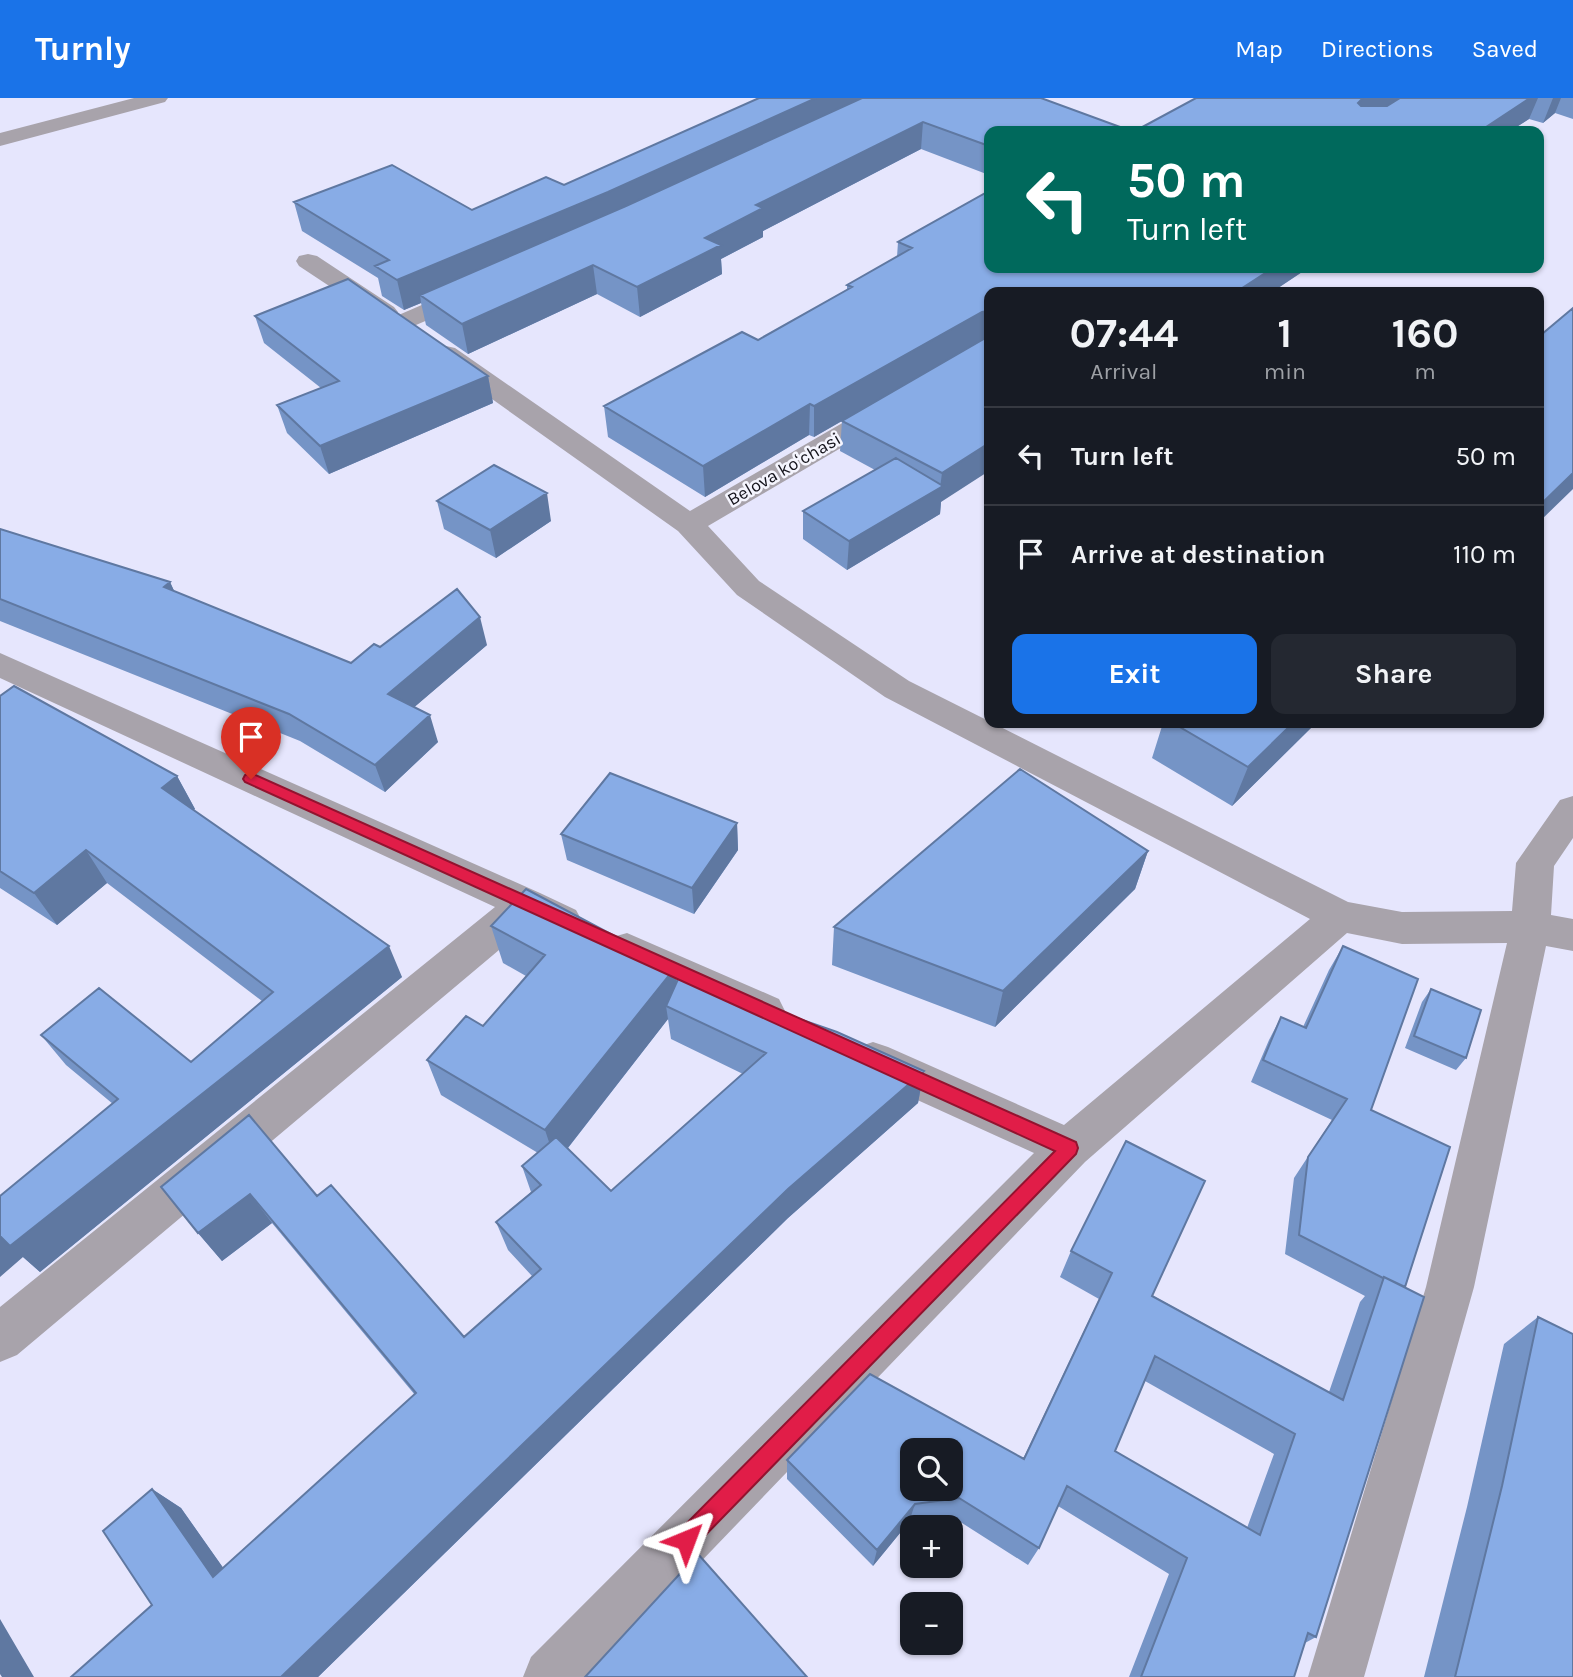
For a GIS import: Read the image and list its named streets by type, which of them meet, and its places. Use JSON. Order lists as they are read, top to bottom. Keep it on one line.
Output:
{"streets":{"street":["Belova koʻchasi"]},"page":{"header":"Turnly","nav":["Map","Directions","Saved"],"turn":["50 m","Turn left"],"eta":["07:44","Arrival","1","min","160","m"],"list":[{"name":"Turn left","value":"50 m"},{"name":"Arrive at destination","value":"110 m"}],"buttons":["Exit","Share"],"map_buttons":["+","−"]}}
